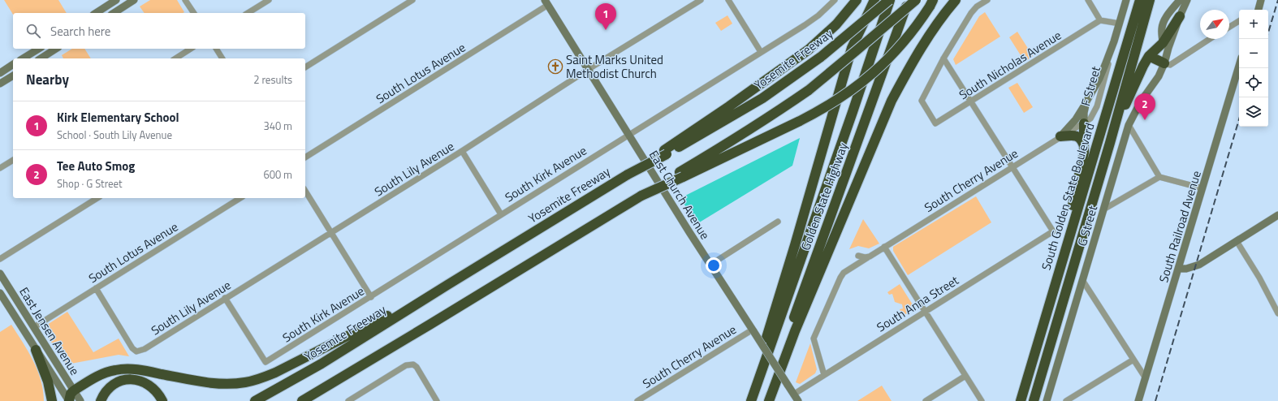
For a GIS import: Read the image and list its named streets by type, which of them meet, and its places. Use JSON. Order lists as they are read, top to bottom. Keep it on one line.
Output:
{"streets":{"highway":["Yosemite Freeway","Golden State Highway","South Golden State Boulevard"],"street":["South Nicholas Avenue","South Lotus Avenue","F Street","South Lily Avenue","South Kirk Avenue","South Cherry Avenue","East Church Avenue","G Street","South Railroad Avenue","South Anna Street","East Jensen Avenue"]},"crossings":[["Yosemite Freeway","Golden State Highway"],["South Lotus Avenue","South Lily Avenue"],["South Lotus Avenue","East Church Avenue"],["South Lotus Avenue","East Jensen Avenue"],["F Street","South Cherry Avenue"],["South Lily Avenue","South Kirk Avenue"],["South Lily Avenue","East Church Avenue"],["South Kirk Avenue","East Church Avenue"],["South Cherry Avenue","East Church Avenue"],["South Cherry Avenue","South Anna Street"],["East Church Avenue","South Anna Street"]],"places":{"church":["Saint Marks United Methodist Church"]},"north":"top right","page":{"pins":["1","2"],"map_buttons":["+","−"],"search":"Search here","heading":["Nearby","2 results"],"list":[{"mark":"1","name":"Kirk Elementary School","note":"School · South Lily Avenue","value":"340 m"},{"mark":"2","name":"Tee Auto Smog","note":"Shop · G Street","value":"600 m"}]}}
